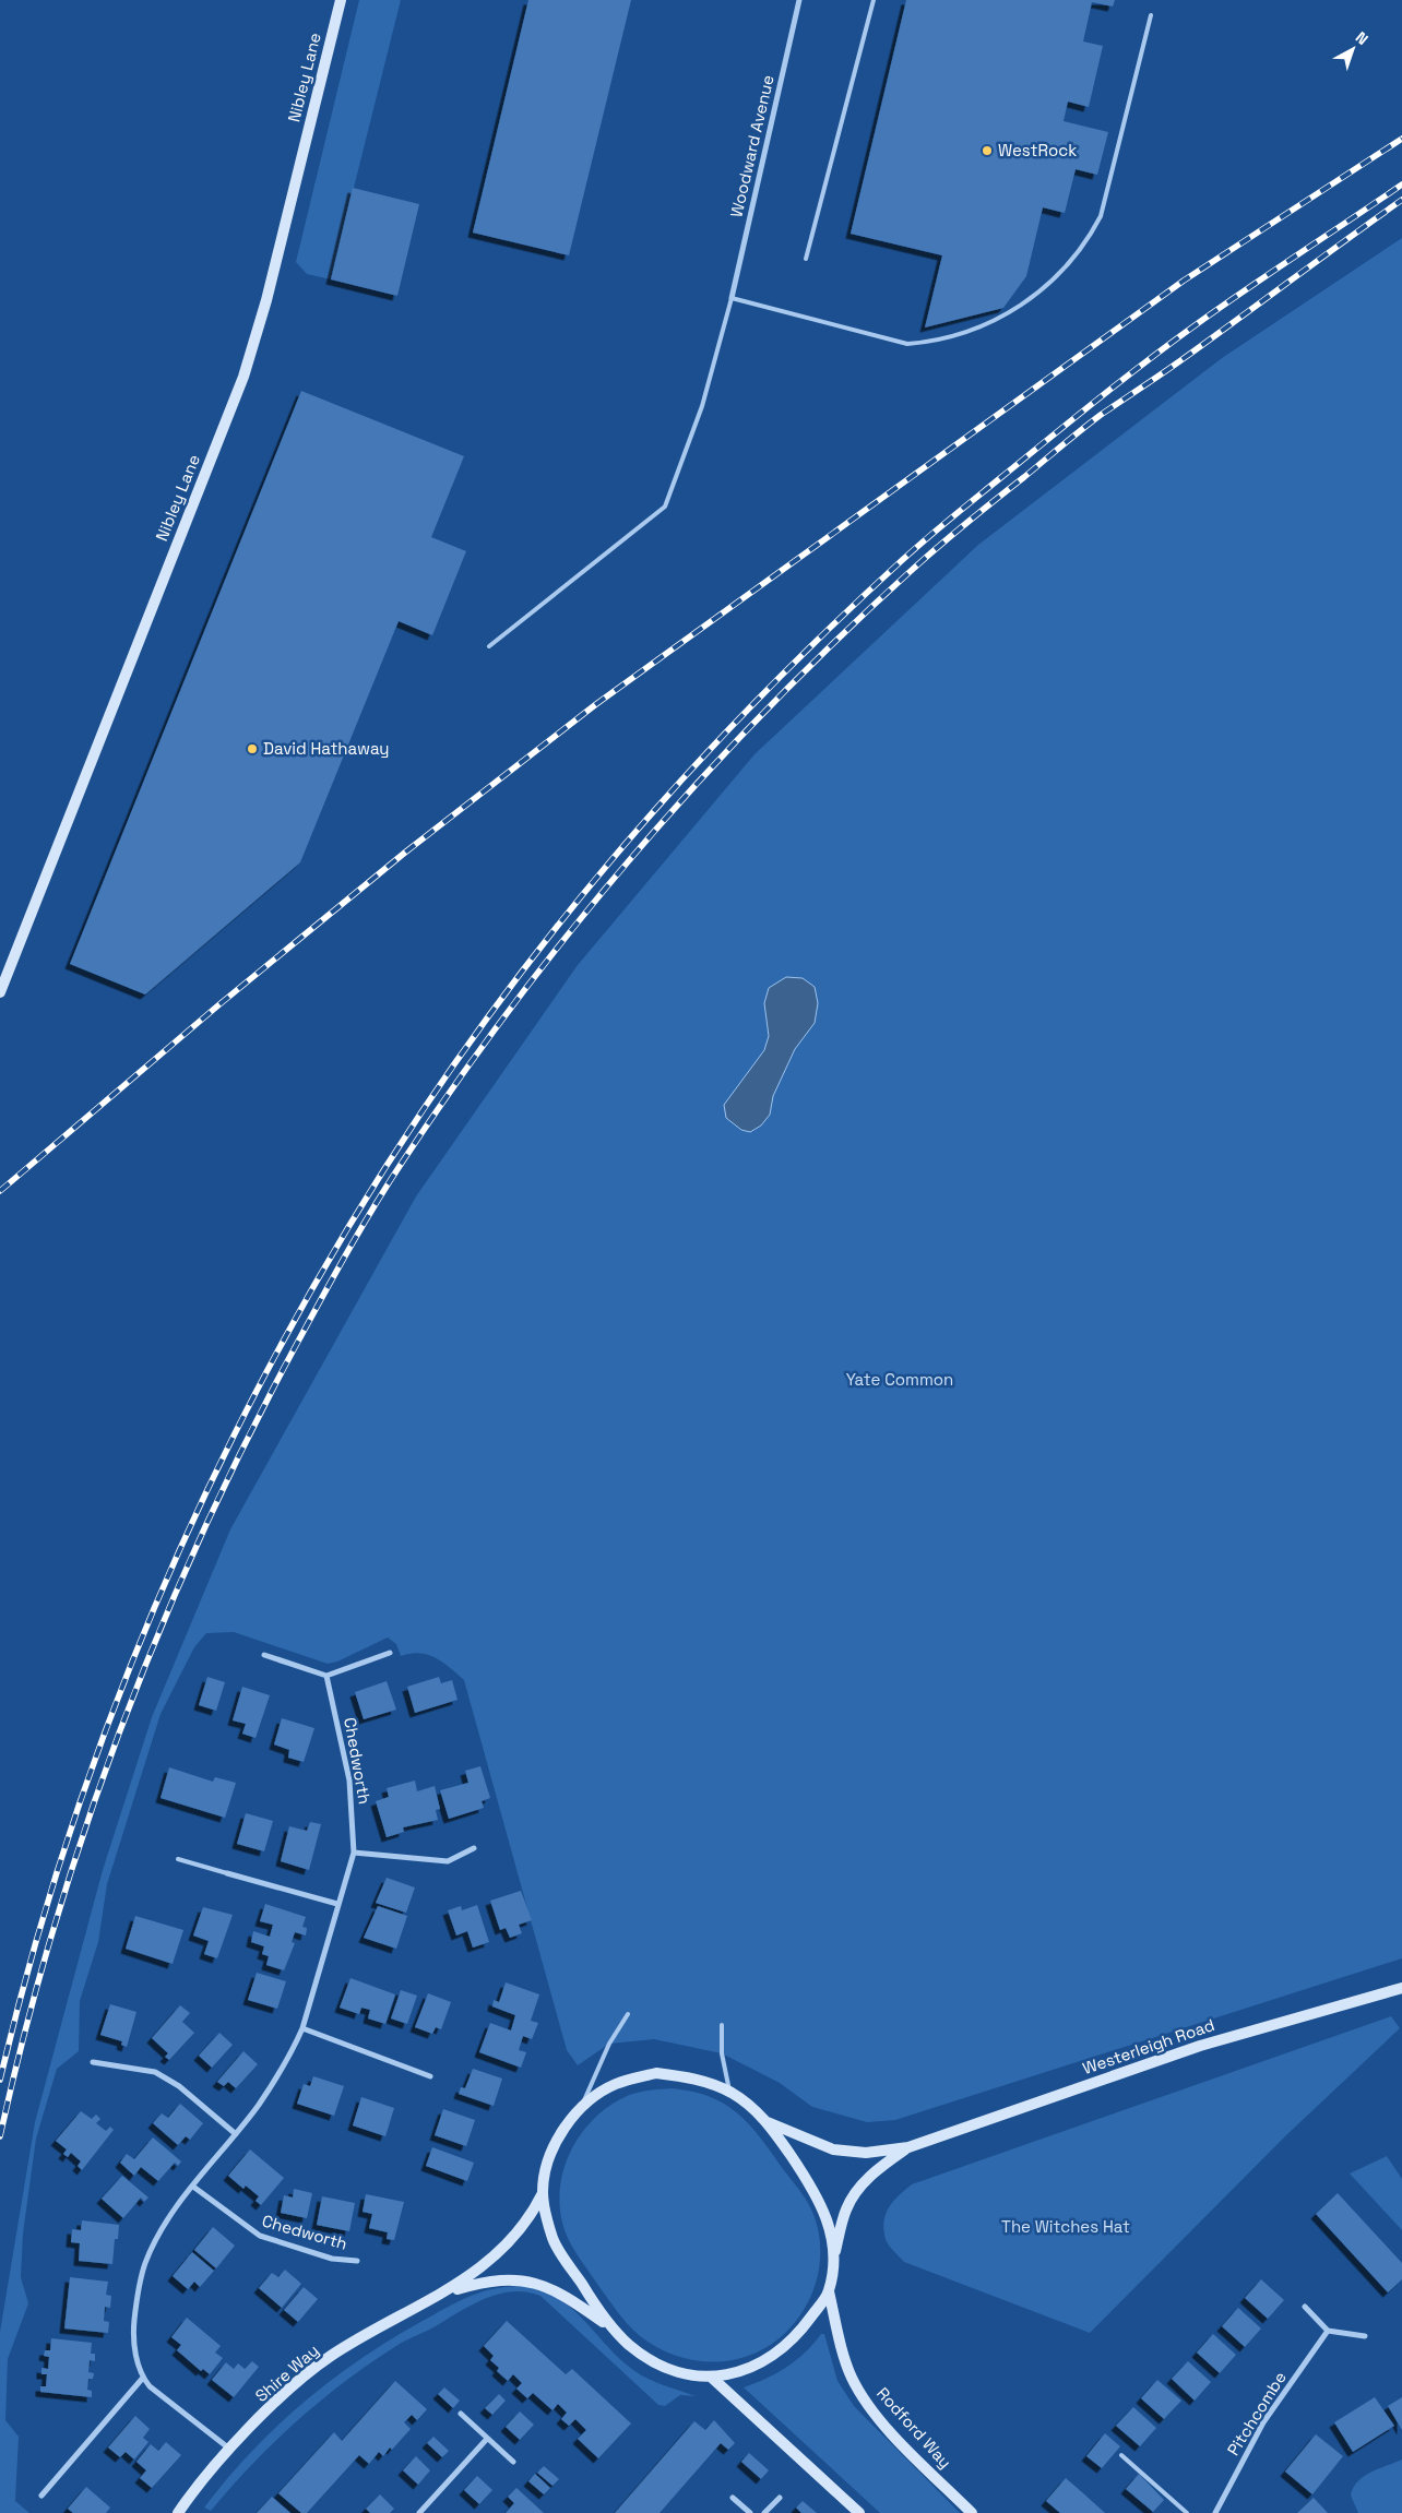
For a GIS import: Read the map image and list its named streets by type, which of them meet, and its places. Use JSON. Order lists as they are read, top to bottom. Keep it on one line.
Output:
{"streets":{"street":["Nibley Lane","Woodward Avenue","Chedworth","Westerleigh Road","Shire Way","Pitchcombe","Rodford Way"]},"crossings":[["Chedworth","Shire Way"]],"parks":["Yate Common","The Witches Hat"],"places":["WestRock","David Hathaway"],"north":"top right"}
